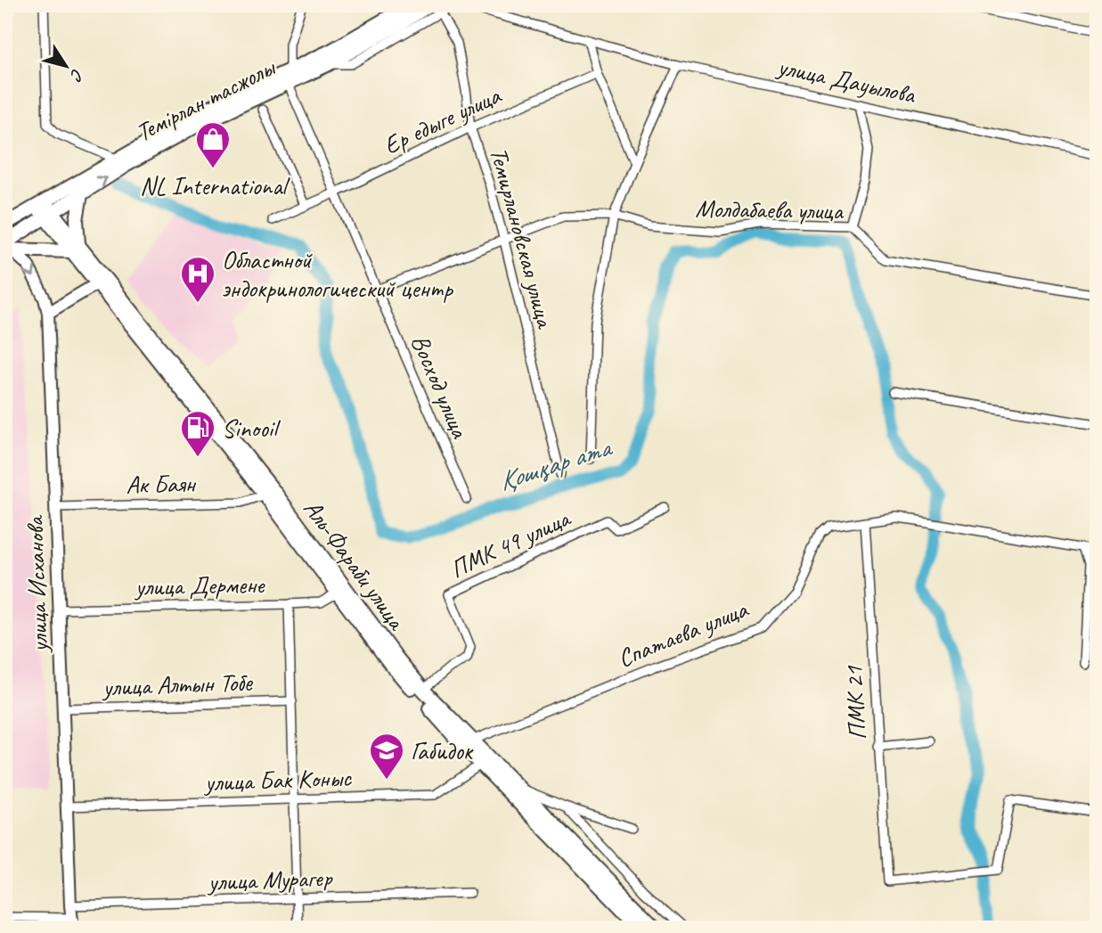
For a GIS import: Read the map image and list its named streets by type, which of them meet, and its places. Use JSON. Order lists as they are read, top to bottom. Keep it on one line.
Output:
{"streets":{"main road":["Темірлан тасжолы","Аль-Фараби улица","улица Исханова"],"street":["улица Дауылова","Ер едыге улица","Молдабаева улица","Темирлановская улица","Восход улица","Ак Баян","ПМК 49 улица","улица Дермене","Спатаева улица","улица Алтын Тобе","ПМК 21","улица Бак Коныс","улица Мурагер"]},"crossings":[["Темірлан тасжолы","Темирлановская улица"],["Темірлан тасжолы","Восход улица"],["Темірлан тасжолы","Аль-Фараби улица"],["Темірлан тасжолы","улица Исханова"],["Ер едыге улица","Темирлановская улица"],["Ер едыге улица","Восход улица"],["Молдабаева улица","Темирлановская улица"],["Молдабаева улица","Восход улица"],["Ак Баян","Аль-Фараби улица"],["Ак Баян","улица Исханова"],["ПМК 49 улица","Аль-Фараби улица"],["Аль-Фараби улица","улица Дермене"],["Аль-Фараби улица","Спатаева улица"],["Аль-Фараби улица","улица Бак Коныс"],["улица Исханова","улица Дермене"],["улица Исханова","улица Алтын Тобе"],["улица Исханова","улица Бак Коныс"],["улица Исханова","улица Мурагер"],["Спатаева улица","ПМК 21"]],"water":["Қошқар ата"],"places":{"shop":["NL International"],"hospital":["Областной эндокринологический центр"],"fuel station":["Sinooil"],"school or university":["Габидок"]},"north":"bottom right"}
